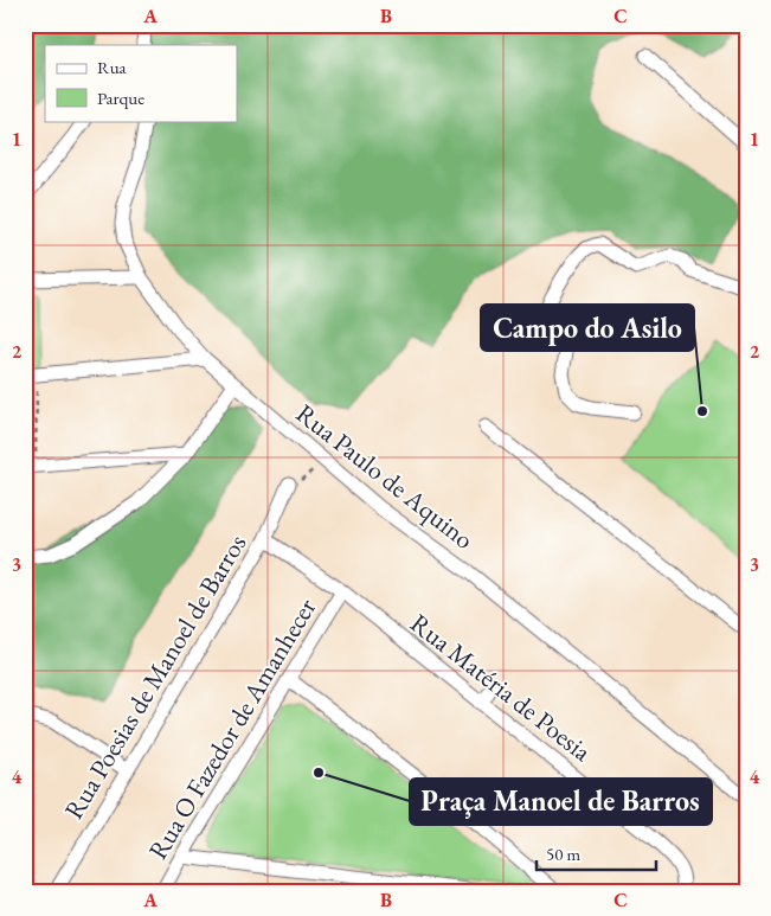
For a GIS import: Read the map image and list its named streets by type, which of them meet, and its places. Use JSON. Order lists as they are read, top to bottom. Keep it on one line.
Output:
{"streets":{"street":["Rua Paulo de Aquino","Rua Poesias de Manoel de Barros","Rua Matéria de Poesia","Rua O Fazedor de Amanhecer"]},"crossings":[["Rua Poesias de Manoel de Barros","Rua Matéria de Poesia"],["Rua Matéria de Poesia","Rua O Fazedor de Amanhecer"]],"places":["Campo do Asilo","Praça Manoel de Barros"],"legend":["Rua","Parque"],"scale_bar":"50 m","grid":{"columns":["A","B","C"],"rows":["1","2","3","4"]}}
